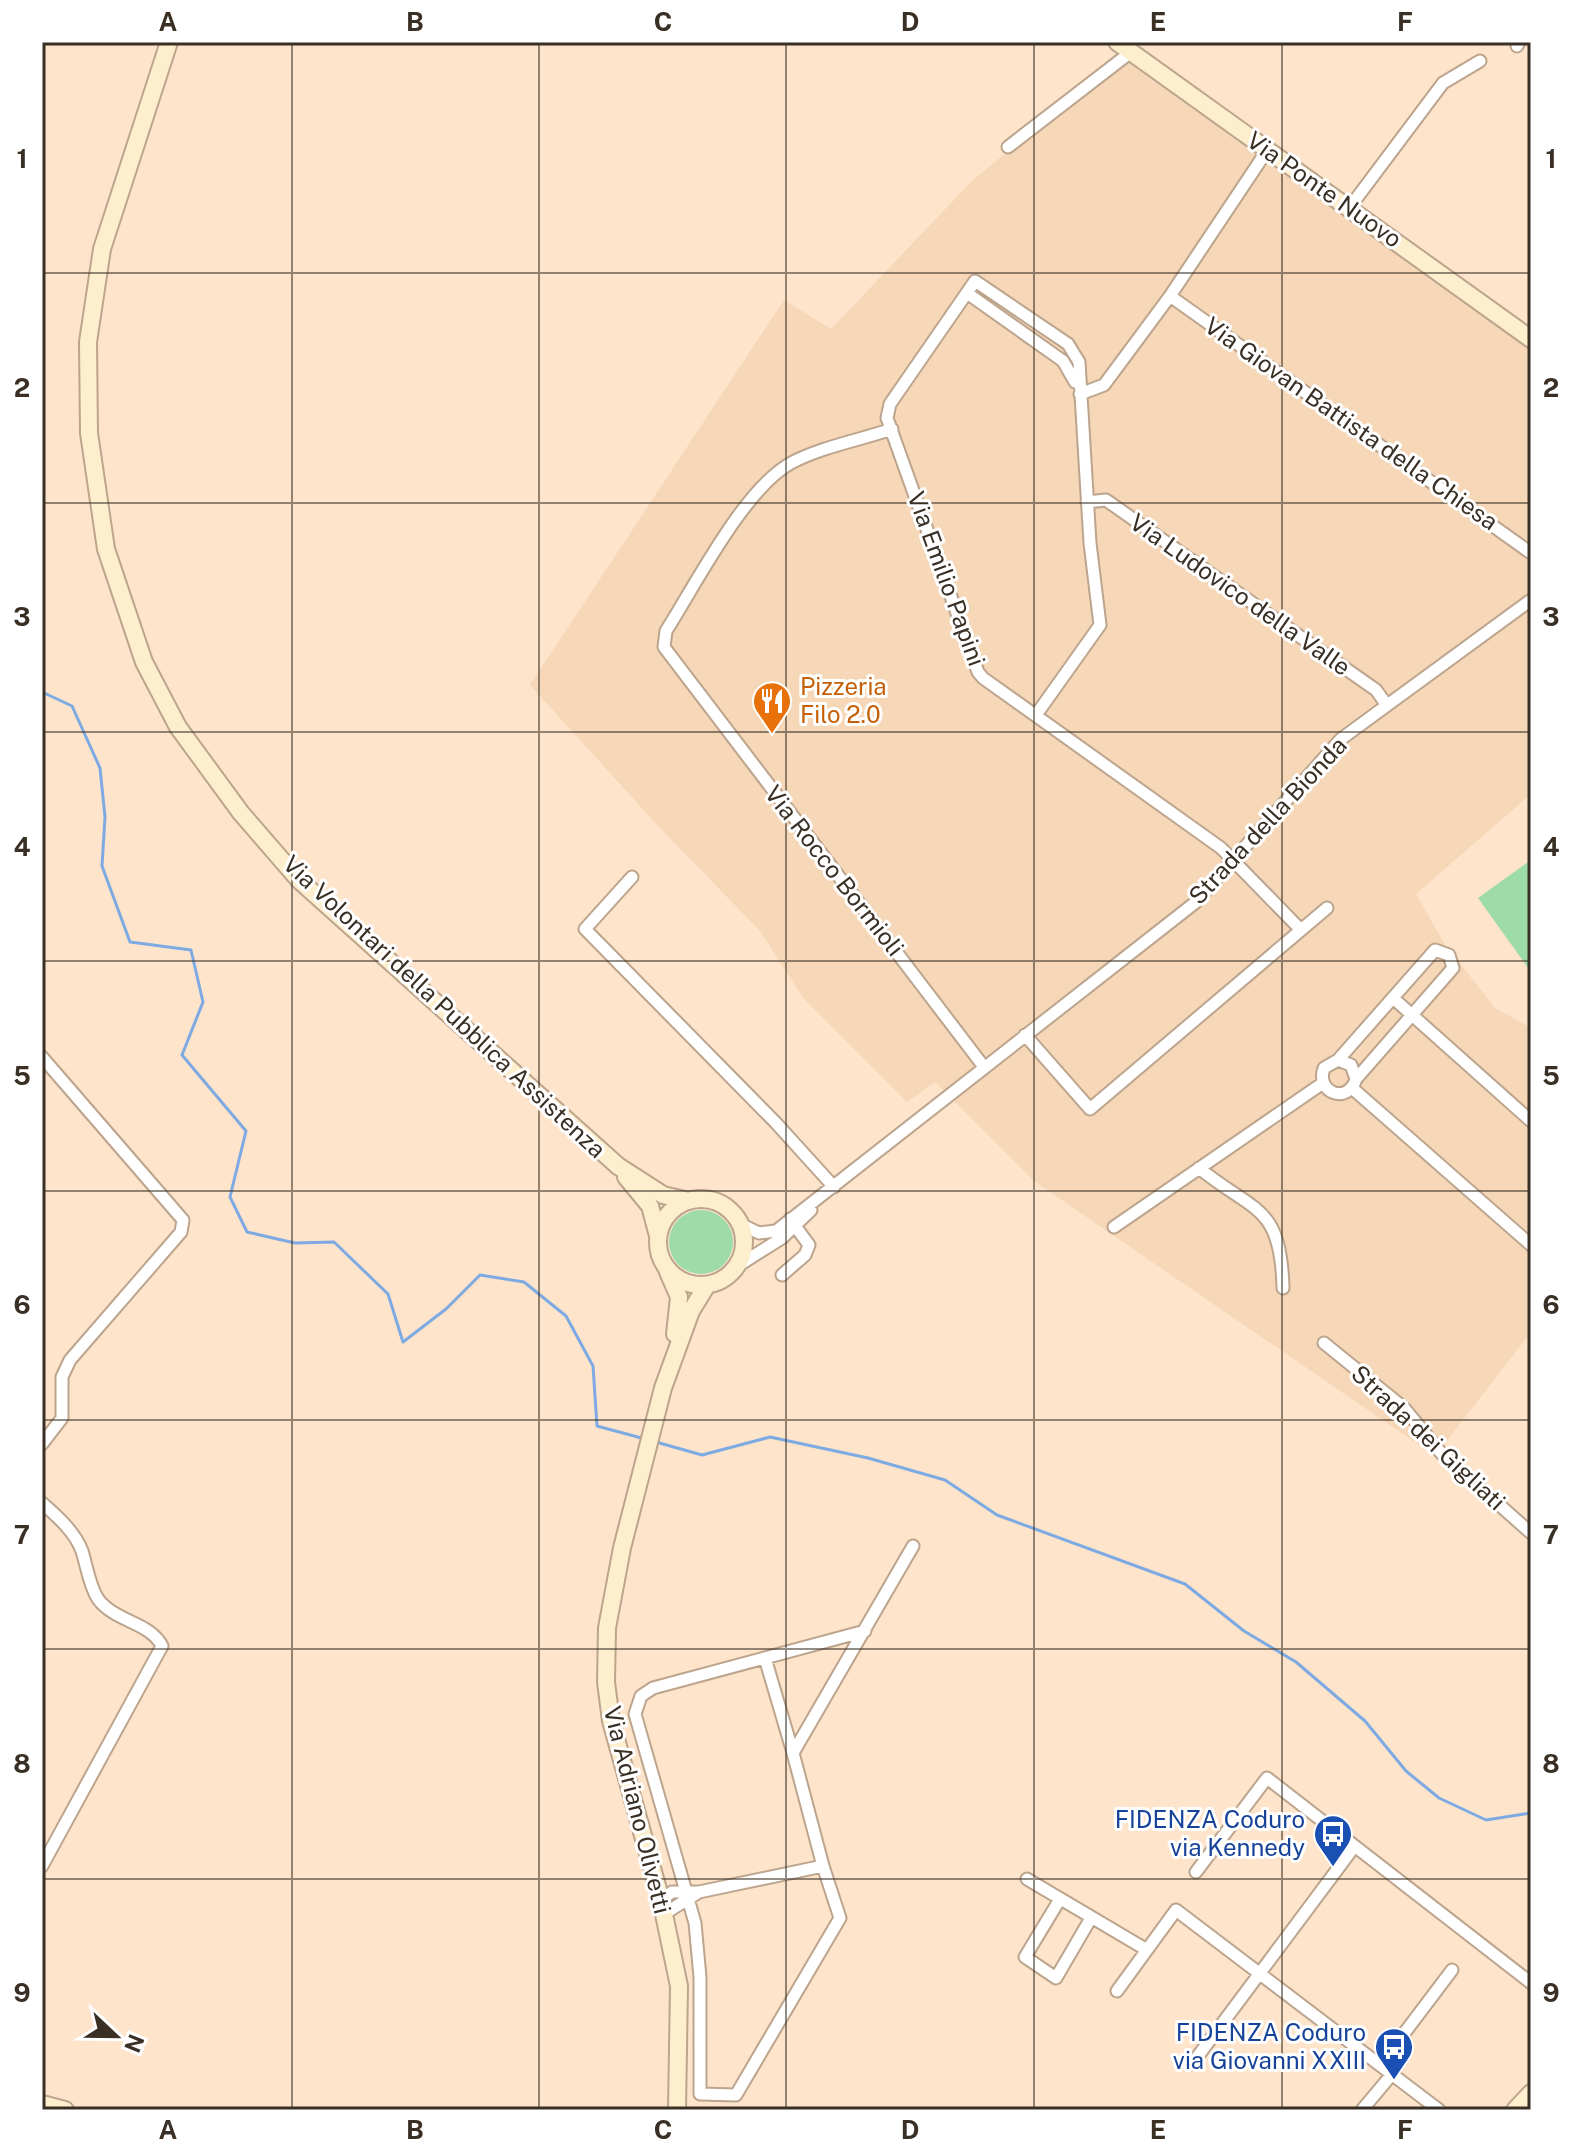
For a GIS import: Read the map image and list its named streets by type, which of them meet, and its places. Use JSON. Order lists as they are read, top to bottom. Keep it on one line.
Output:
{"streets":{"street":["Via Ponte Nuovo","Via Giovan Battista della Chiesa","Via Emilio Papini","Via Ludovico della Valle","Strada della Bionda","Via Rocco Bormioli","Via Volontari della Pubblica Assistenza","Strada dei Gigliati","Via Adriano Olivetti"]},"crossings":[["Via Emilio Papini","Via Ludovico della Valle"],["Via Emilio Papini","Strada della Bionda"],["Via Emilio Papini","Via Rocco Bormioli"],["Via Ludovico della Valle","Strada della Bionda"],["Strada della Bionda","Via Rocco Bormioli"],["Strada della Bionda","Via Volontari della Pubblica Assistenza"]],"places":{"restaurant":["Pizzeria Filo 2.0"],"bus stop":["FIDENZA Coduro via Kennedy","FIDENZA Coduro via Giovanni XXIII"]},"north":"right","grid":{"columns":["A","B","C","D","E","F"],"rows":["1","2","3","4","5","6","7","8","9"]}}
